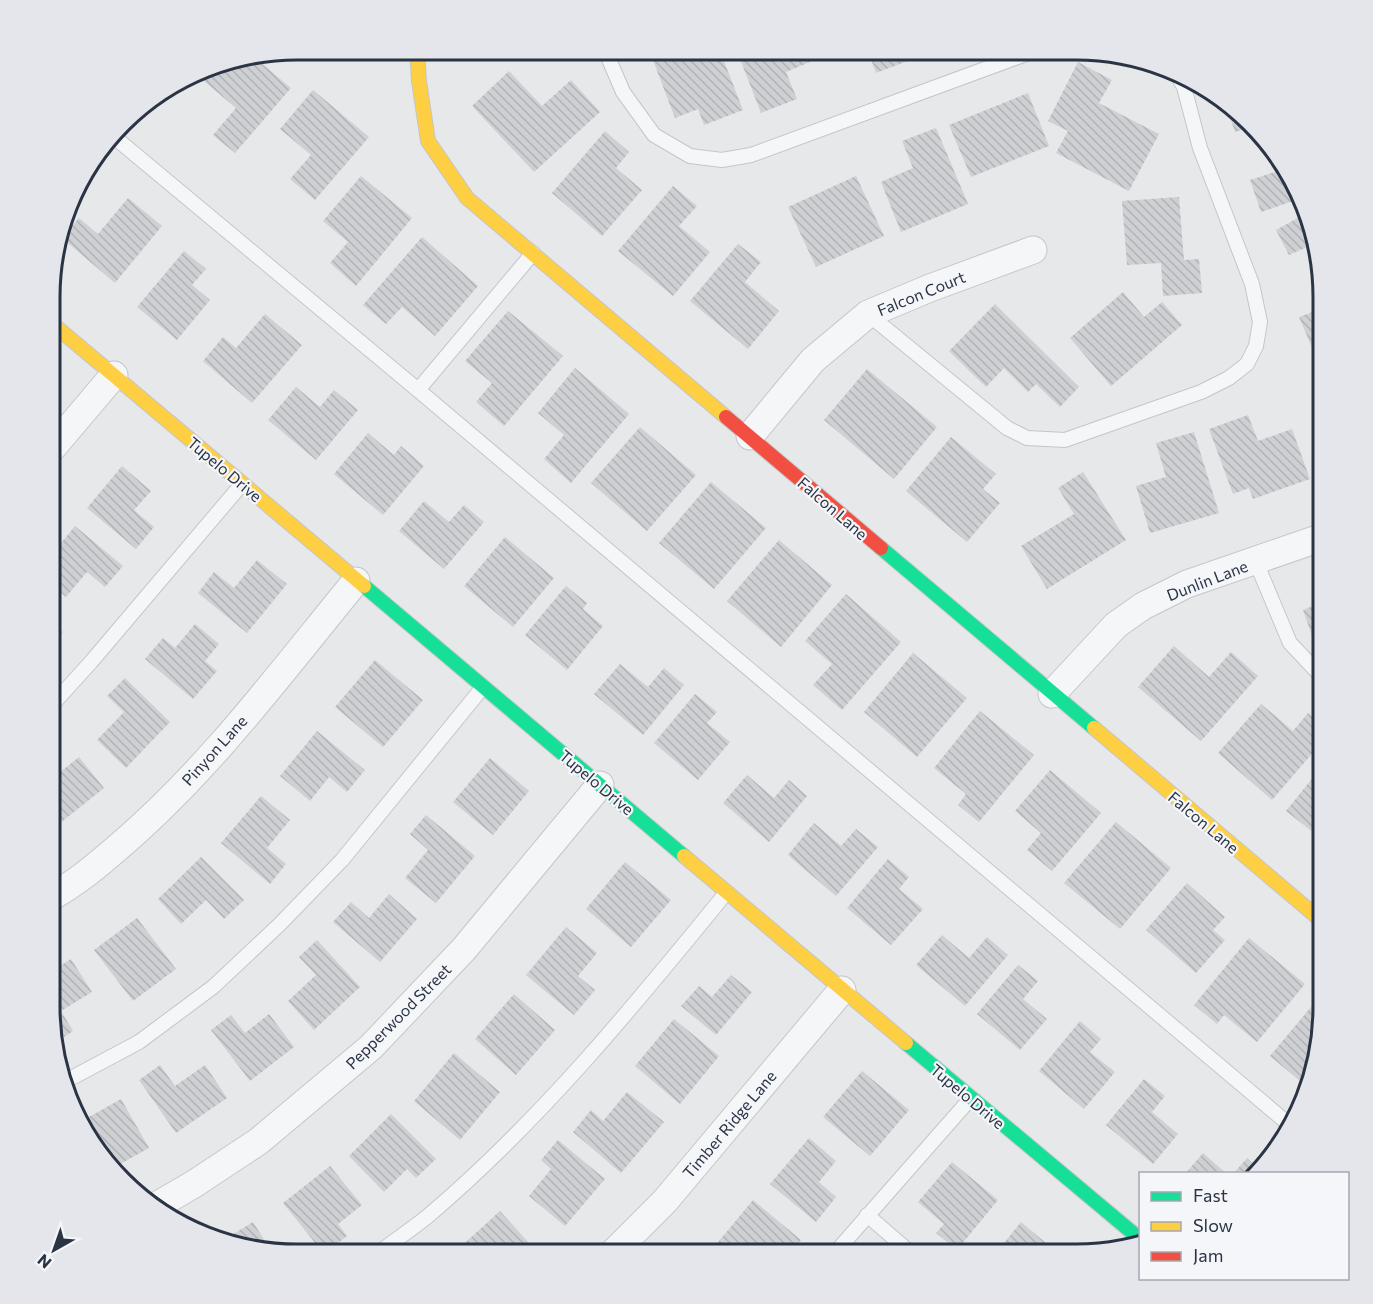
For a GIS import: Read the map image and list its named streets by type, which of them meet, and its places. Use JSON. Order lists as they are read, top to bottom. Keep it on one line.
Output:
{"streets":{"street":["Falcon Court","Tupelo Drive","Falcon Lane","Dunlin Lane","Pinyon Lane","Pepperwood Street","Timber Ridge Lane"]},"crossings":[["Falcon Court","Falcon Lane"],["Tupelo Drive","Pinyon Lane"],["Tupelo Drive","Pepperwood Street"],["Tupelo Drive","Timber Ridge Lane"],["Falcon Lane","Dunlin Lane"]],"legend":["Fast","Slow","Jam"],"north":"bottom left"}
